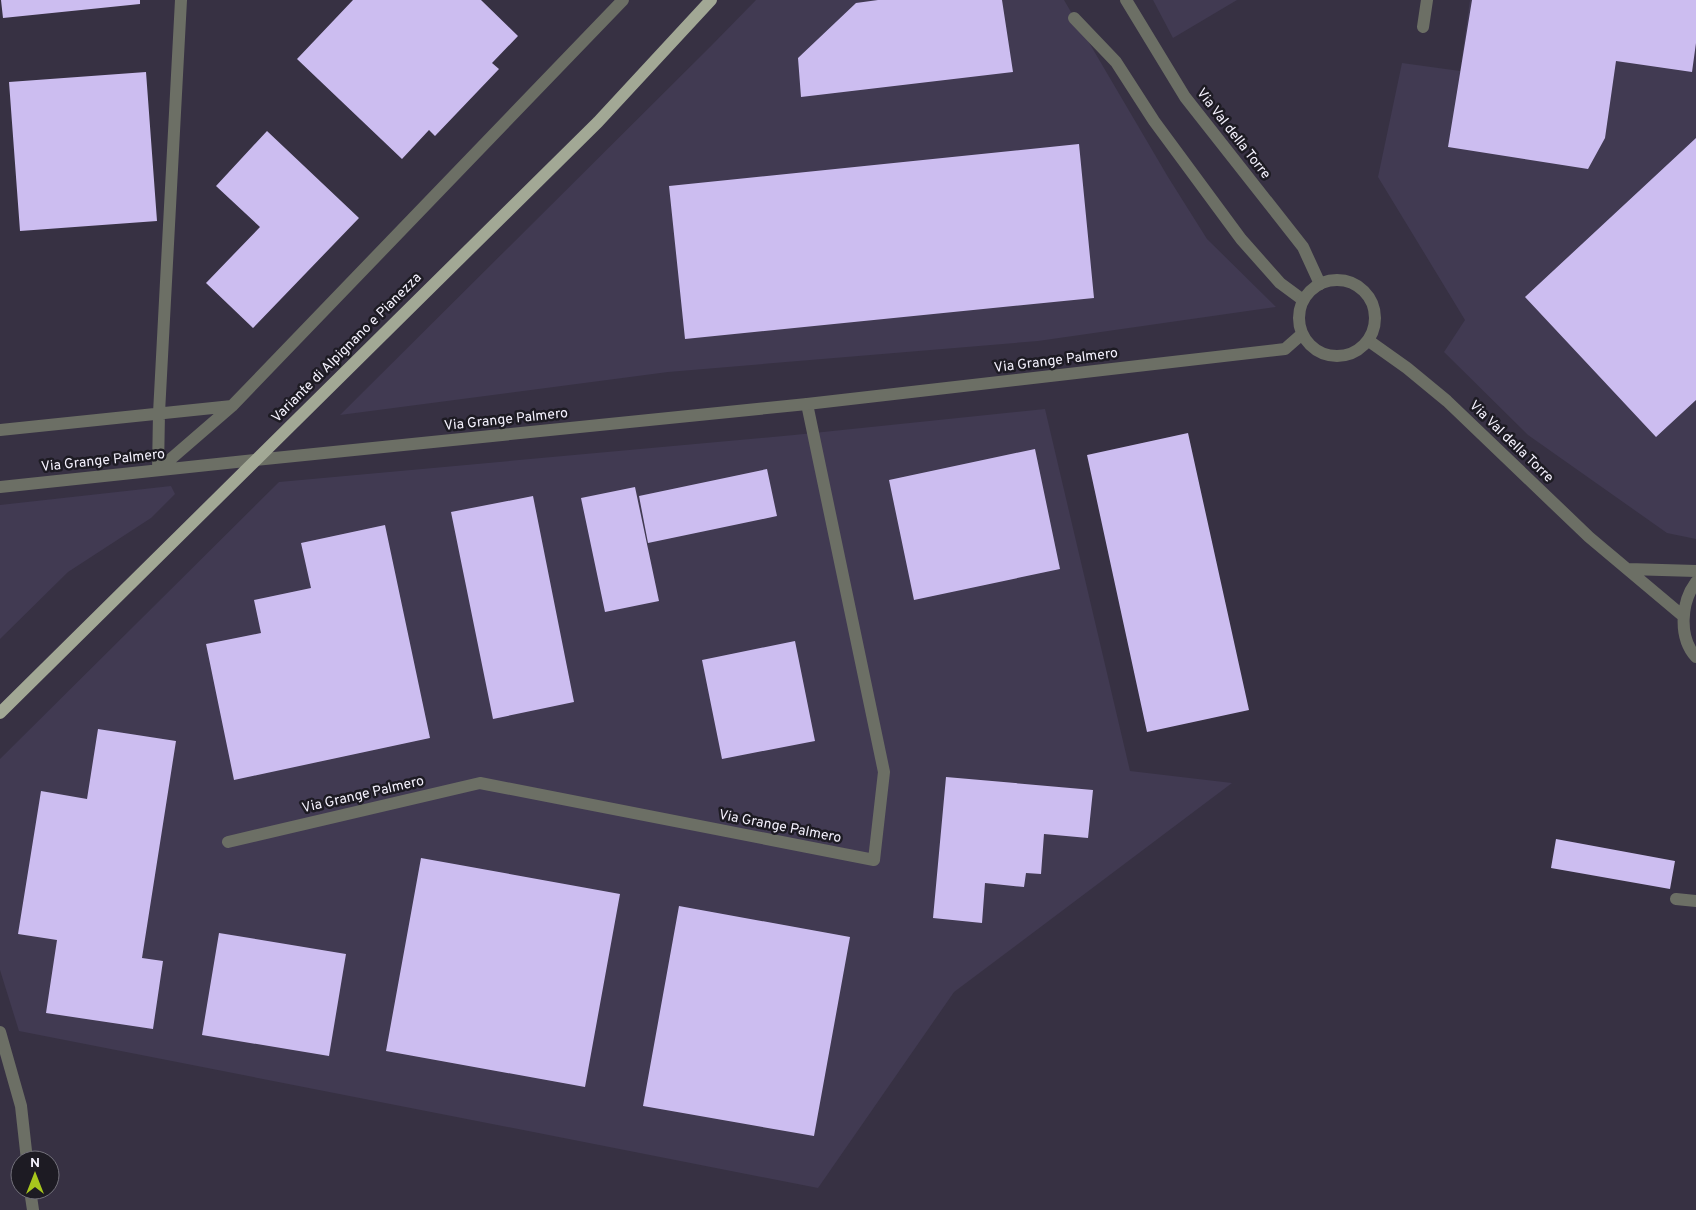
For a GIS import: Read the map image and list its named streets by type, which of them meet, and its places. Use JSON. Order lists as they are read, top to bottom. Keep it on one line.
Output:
{"streets":{"main road":["Variante di Alpignano e Pianezza"],"street":["Via Val della Torre","Via Grange Palmero"]},"crossings":[["Via Val della Torre","Via Grange Palmero"],["Variante di Alpignano e Pianezza","Via Grange Palmero"]],"north":"top"}
